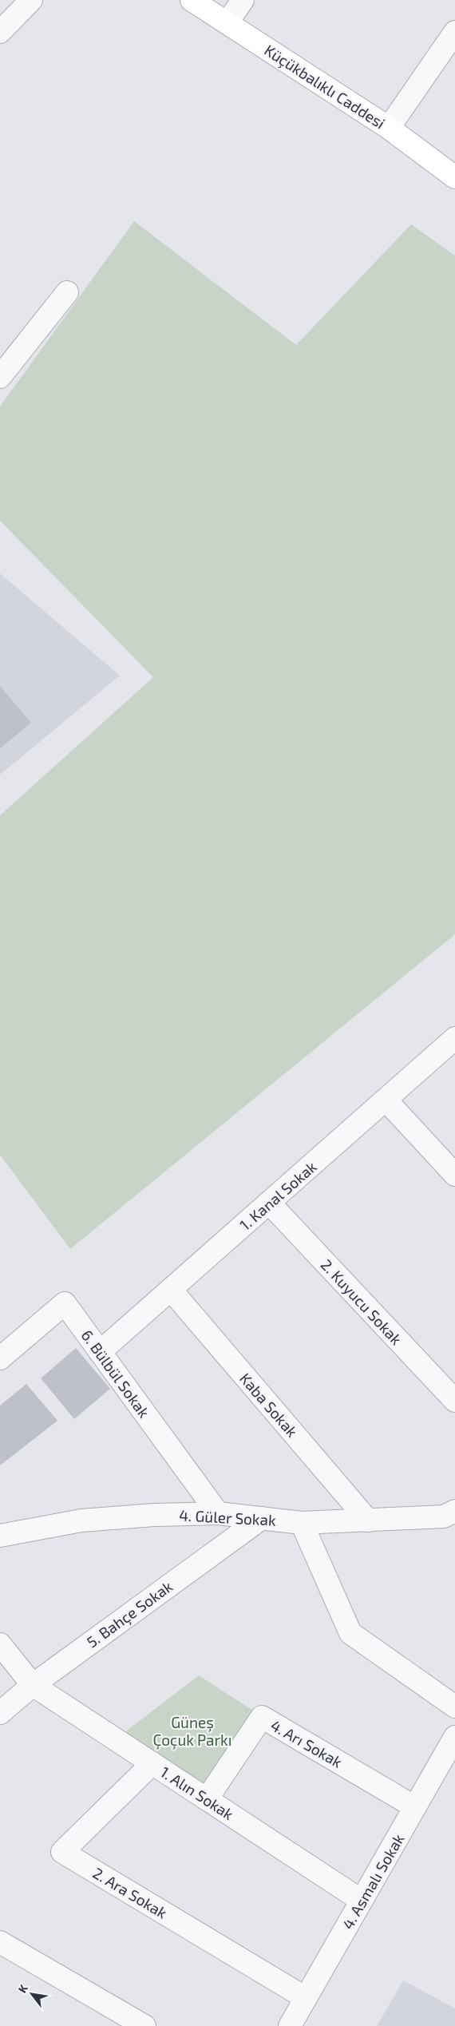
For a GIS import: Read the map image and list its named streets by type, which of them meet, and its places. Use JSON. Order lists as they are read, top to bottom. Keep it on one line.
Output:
{"streets":{"main road":["Küçükbalıklı Caddesi"],"street":["1. Kanal Sokak","2. Kuyucu Sokak","6. Bülbül Sokak","Kaba Sokak","4. Güler Sokak","5. Bahçe Sokak","4. Arı Sokak","1. Alın Sokak","4. Asmalı Sokak","2. Ara Sokak"]},"crossings":[["1. Kanal Sokak","2. Kuyucu Sokak"],["1. Kanal Sokak","6. Bülbül Sokak"],["1. Kanal Sokak","Kaba Sokak"],["6. Bülbül Sokak","4. Güler Sokak"],["Kaba Sokak","4. Güler Sokak"],["4. Güler Sokak","5. Bahçe Sokak"],["5. Bahçe Sokak","1. Alın Sokak"],["4. Arı Sokak","1. Alın Sokak"],["4. Arı Sokak","4. Asmalı Sokak"],["1. Alın Sokak","4. Asmalı Sokak"],["1. Alın Sokak","2. Ara Sokak"],["4. Asmalı Sokak","2. Ara Sokak"]],"parks":["Güneş Çoçuk Parkı"],"north":"top left"}
